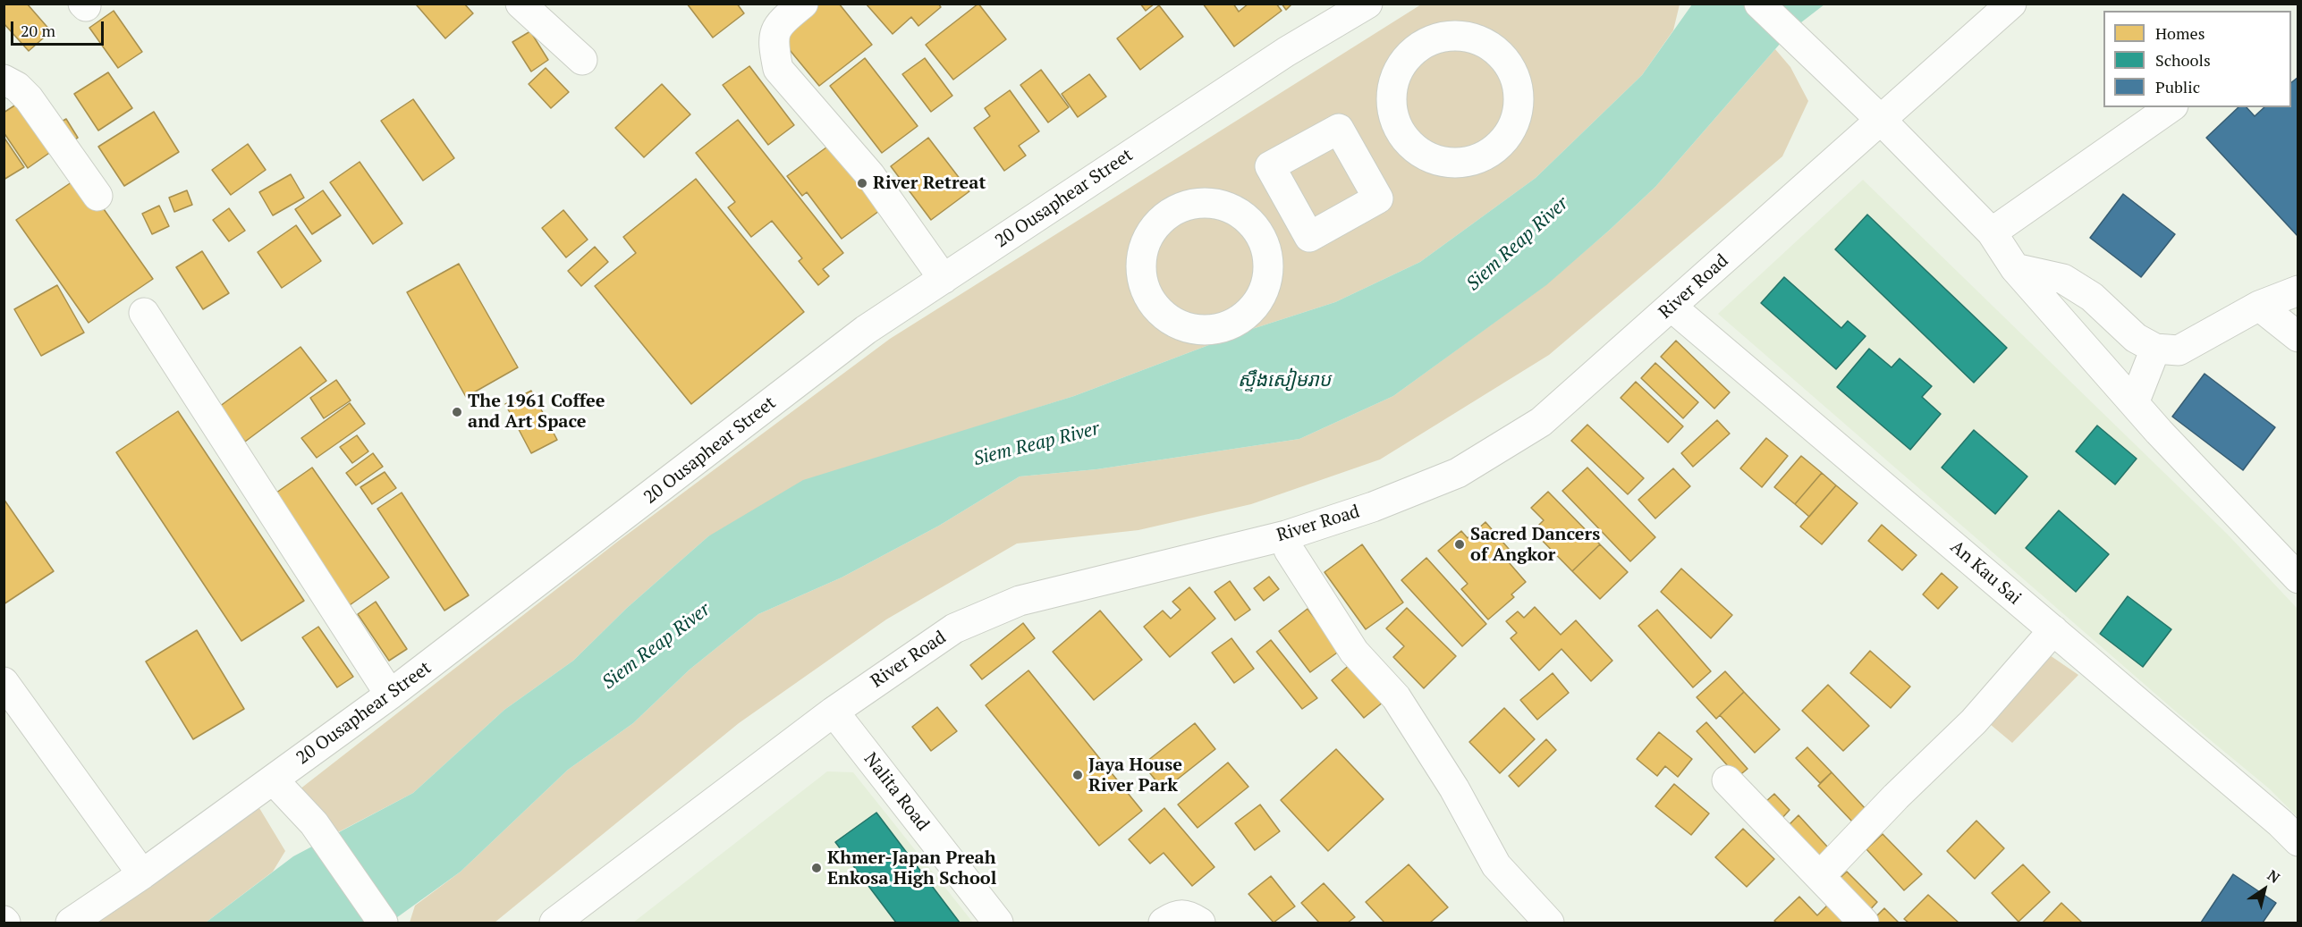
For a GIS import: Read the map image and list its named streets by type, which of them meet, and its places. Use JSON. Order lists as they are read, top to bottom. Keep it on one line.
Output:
{"streets":{"street":["20 Ousaphear Street","River Road","An Kau Sai","Nalita Road"]},"crossings":[["River Road","An Kau Sai"],["River Road","Nalita Road"]],"water":["Siem Reap River","ស្ទឹងសៀមរាប"],"places":["River Retreat","The 1961 Coffee and Art Space","Sacred Dancers of Angkor","Jaya House River Park","Khmer-Japan Preah Enkosa High School"],"legend":["Homes","Schools","Public"],"scale_bar":"20 m","north":"top right"}
